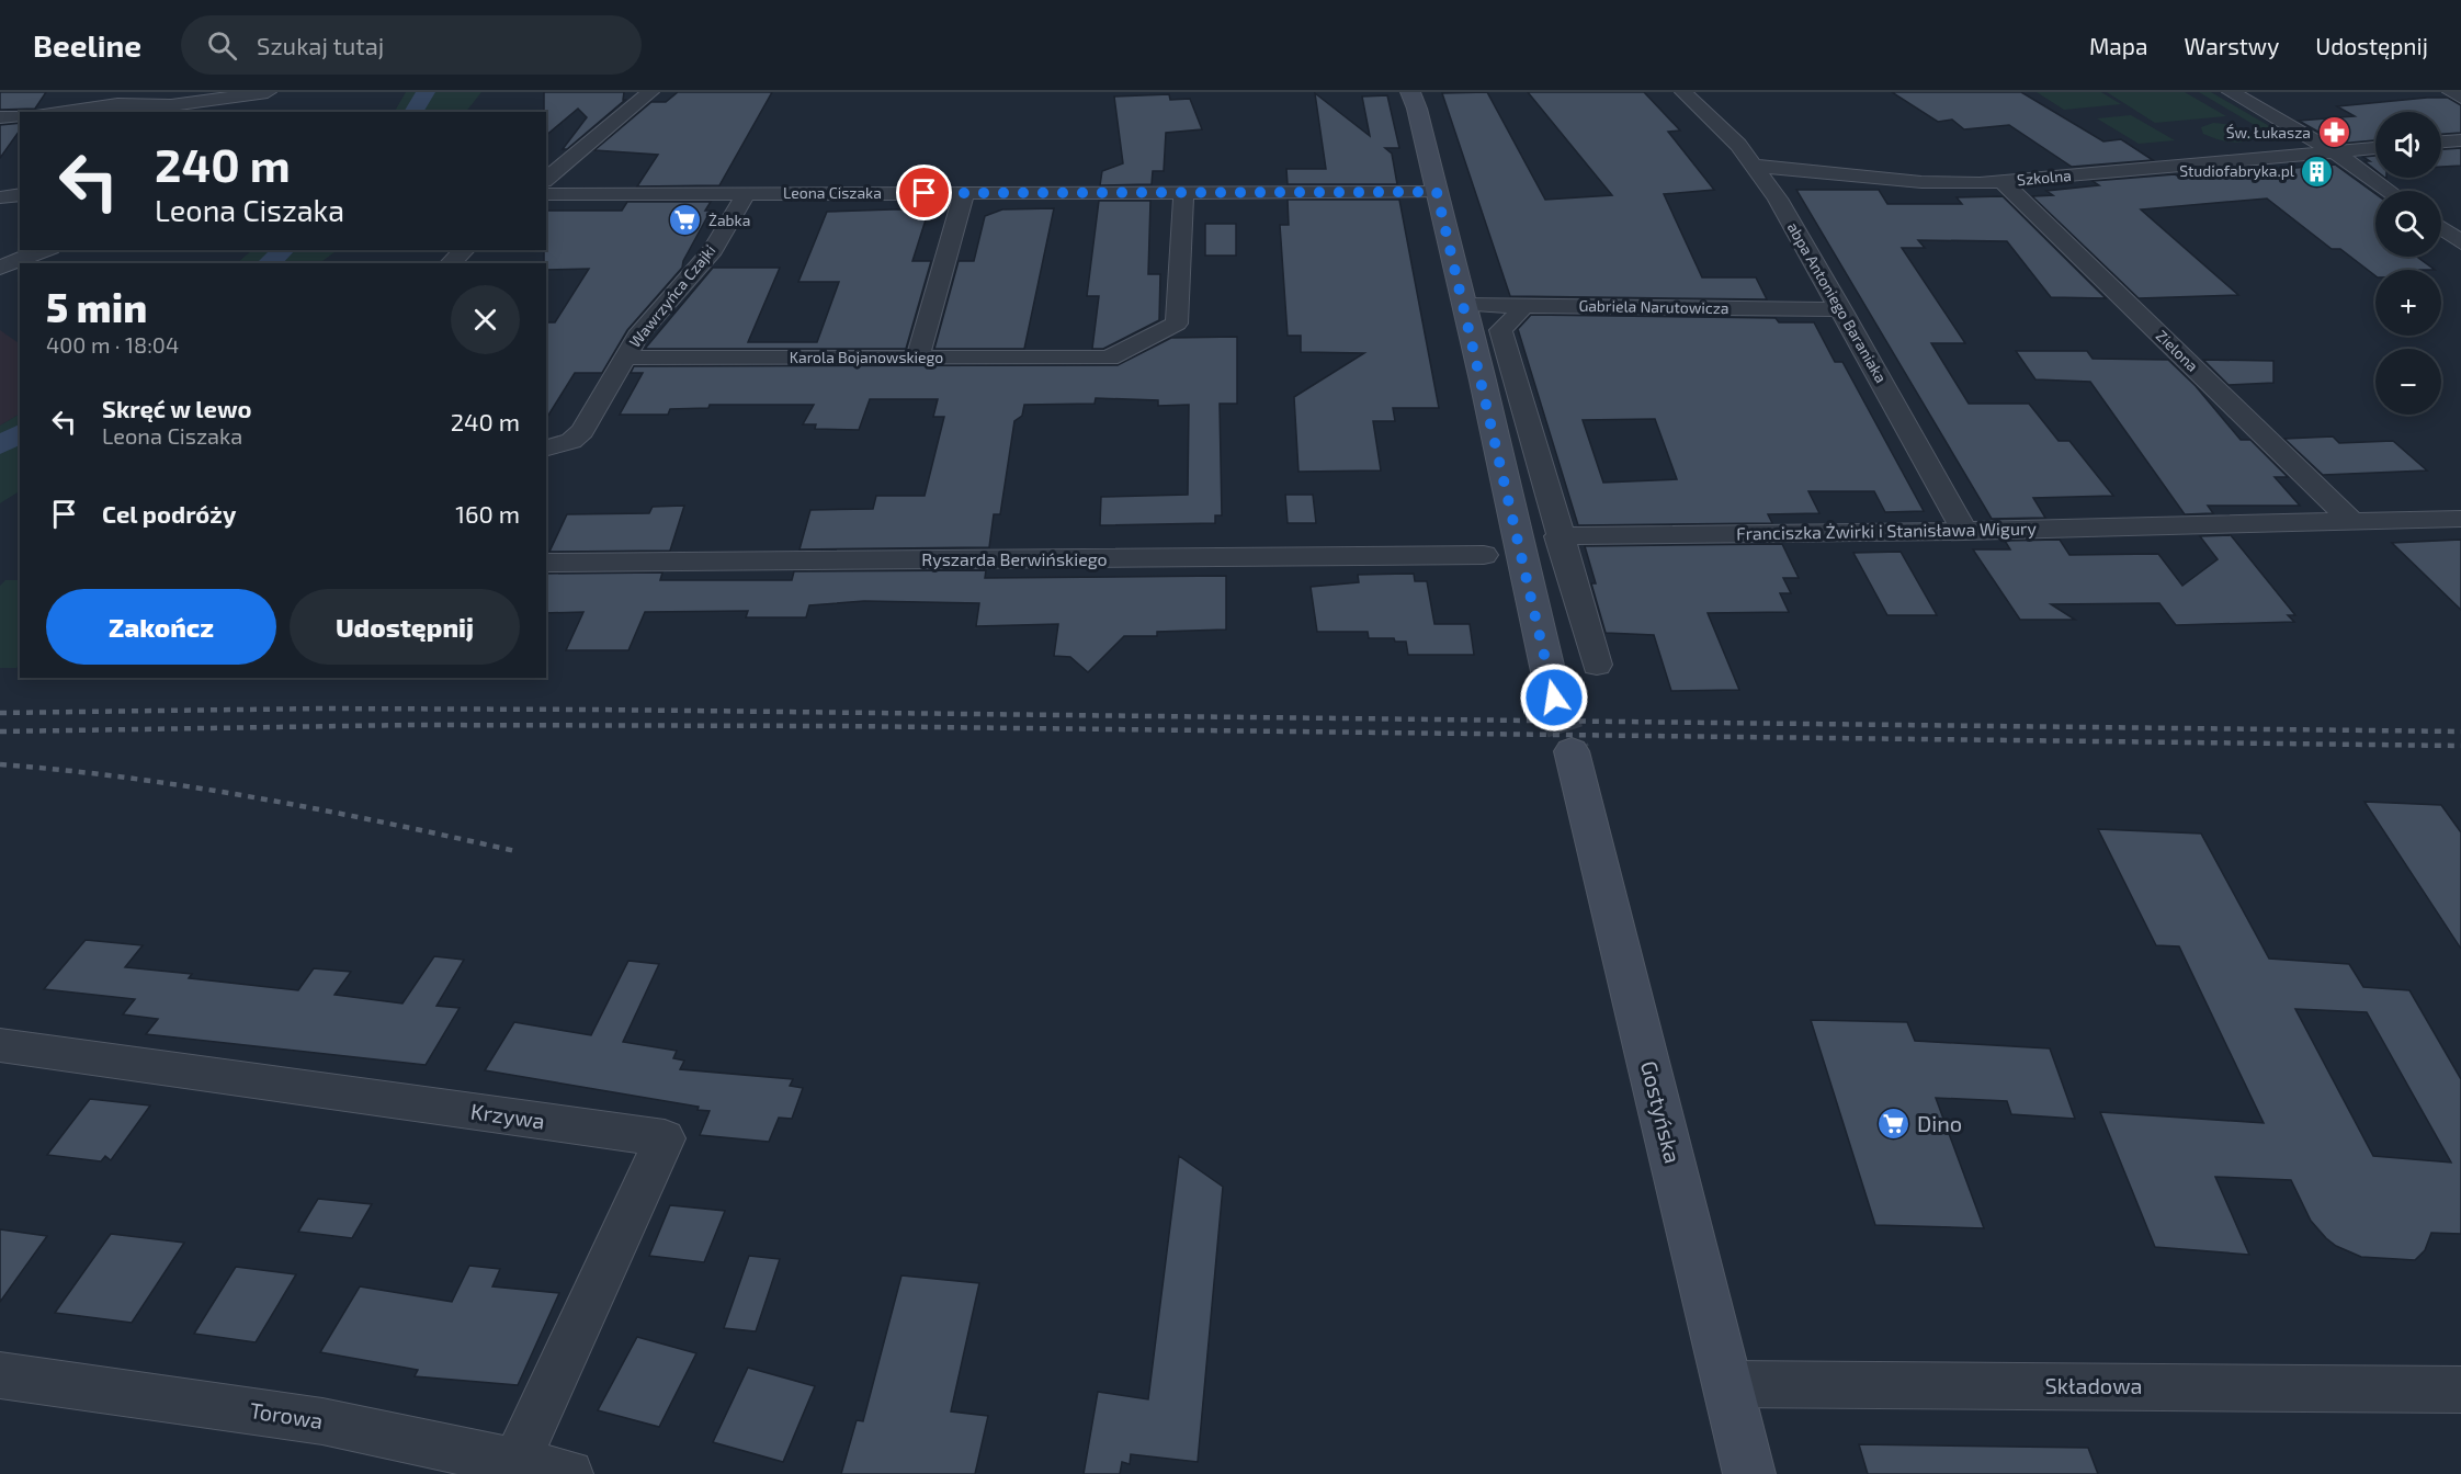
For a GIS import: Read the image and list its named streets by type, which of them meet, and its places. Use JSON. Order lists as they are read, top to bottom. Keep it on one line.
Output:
{"streets":{"main road":["Gostyńska"],"street":["Szkolna","Leona Ciszaka","Wawrzyńca Czajki","abpa Antoniego Baraniaka","Gabriela Narutowicza","Zielona","Karola Bojanowskiego","Franciszka Żwirki i Stanisława Wigury","Ryszarda Berwińskiego","Krzywa","Składowa","Torowa"]},"crossings":[["Szkolna","abpa Antoniego Baraniaka"],["Szkolna","Zielona"],["Leona Ciszaka","Wawrzyńca Czajki"],["Leona Ciszaka","Karola Bojanowskiego"],["Wawrzyńca Czajki","Karola Bojanowskiego"],["abpa Antoniego Baraniaka","Gabriela Narutowicza"],["abpa Antoniego Baraniaka","Franciszka Żwirki i Stanisława Wigury"],["Zielona","Franciszka Żwirki i Stanisława Wigury"],["Gostyńska","Składowa"],["Krzywa","Torowa"]],"places":{"pharmacy":["Św. Łukasza"],"building":["Studiofabryka.pl"],"supermarket":["Żabka","Dino"]},"page":{"header":"Beeline","search":"Szukaj tutaj","nav":["Mapa","Warstwy","Udostępnij"],"map_buttons":["+","−"],"turn":["240 m","Leona Ciszaka"],"heading":["5 min","400 m · 18:04"],"list":[{"name":"Skręć w lewo","note":"Leona Ciszaka","value":"240 m"},{"name":"Cel podróży","value":"160 m"}],"buttons":["Zakończ","Udostępnij"]}}
